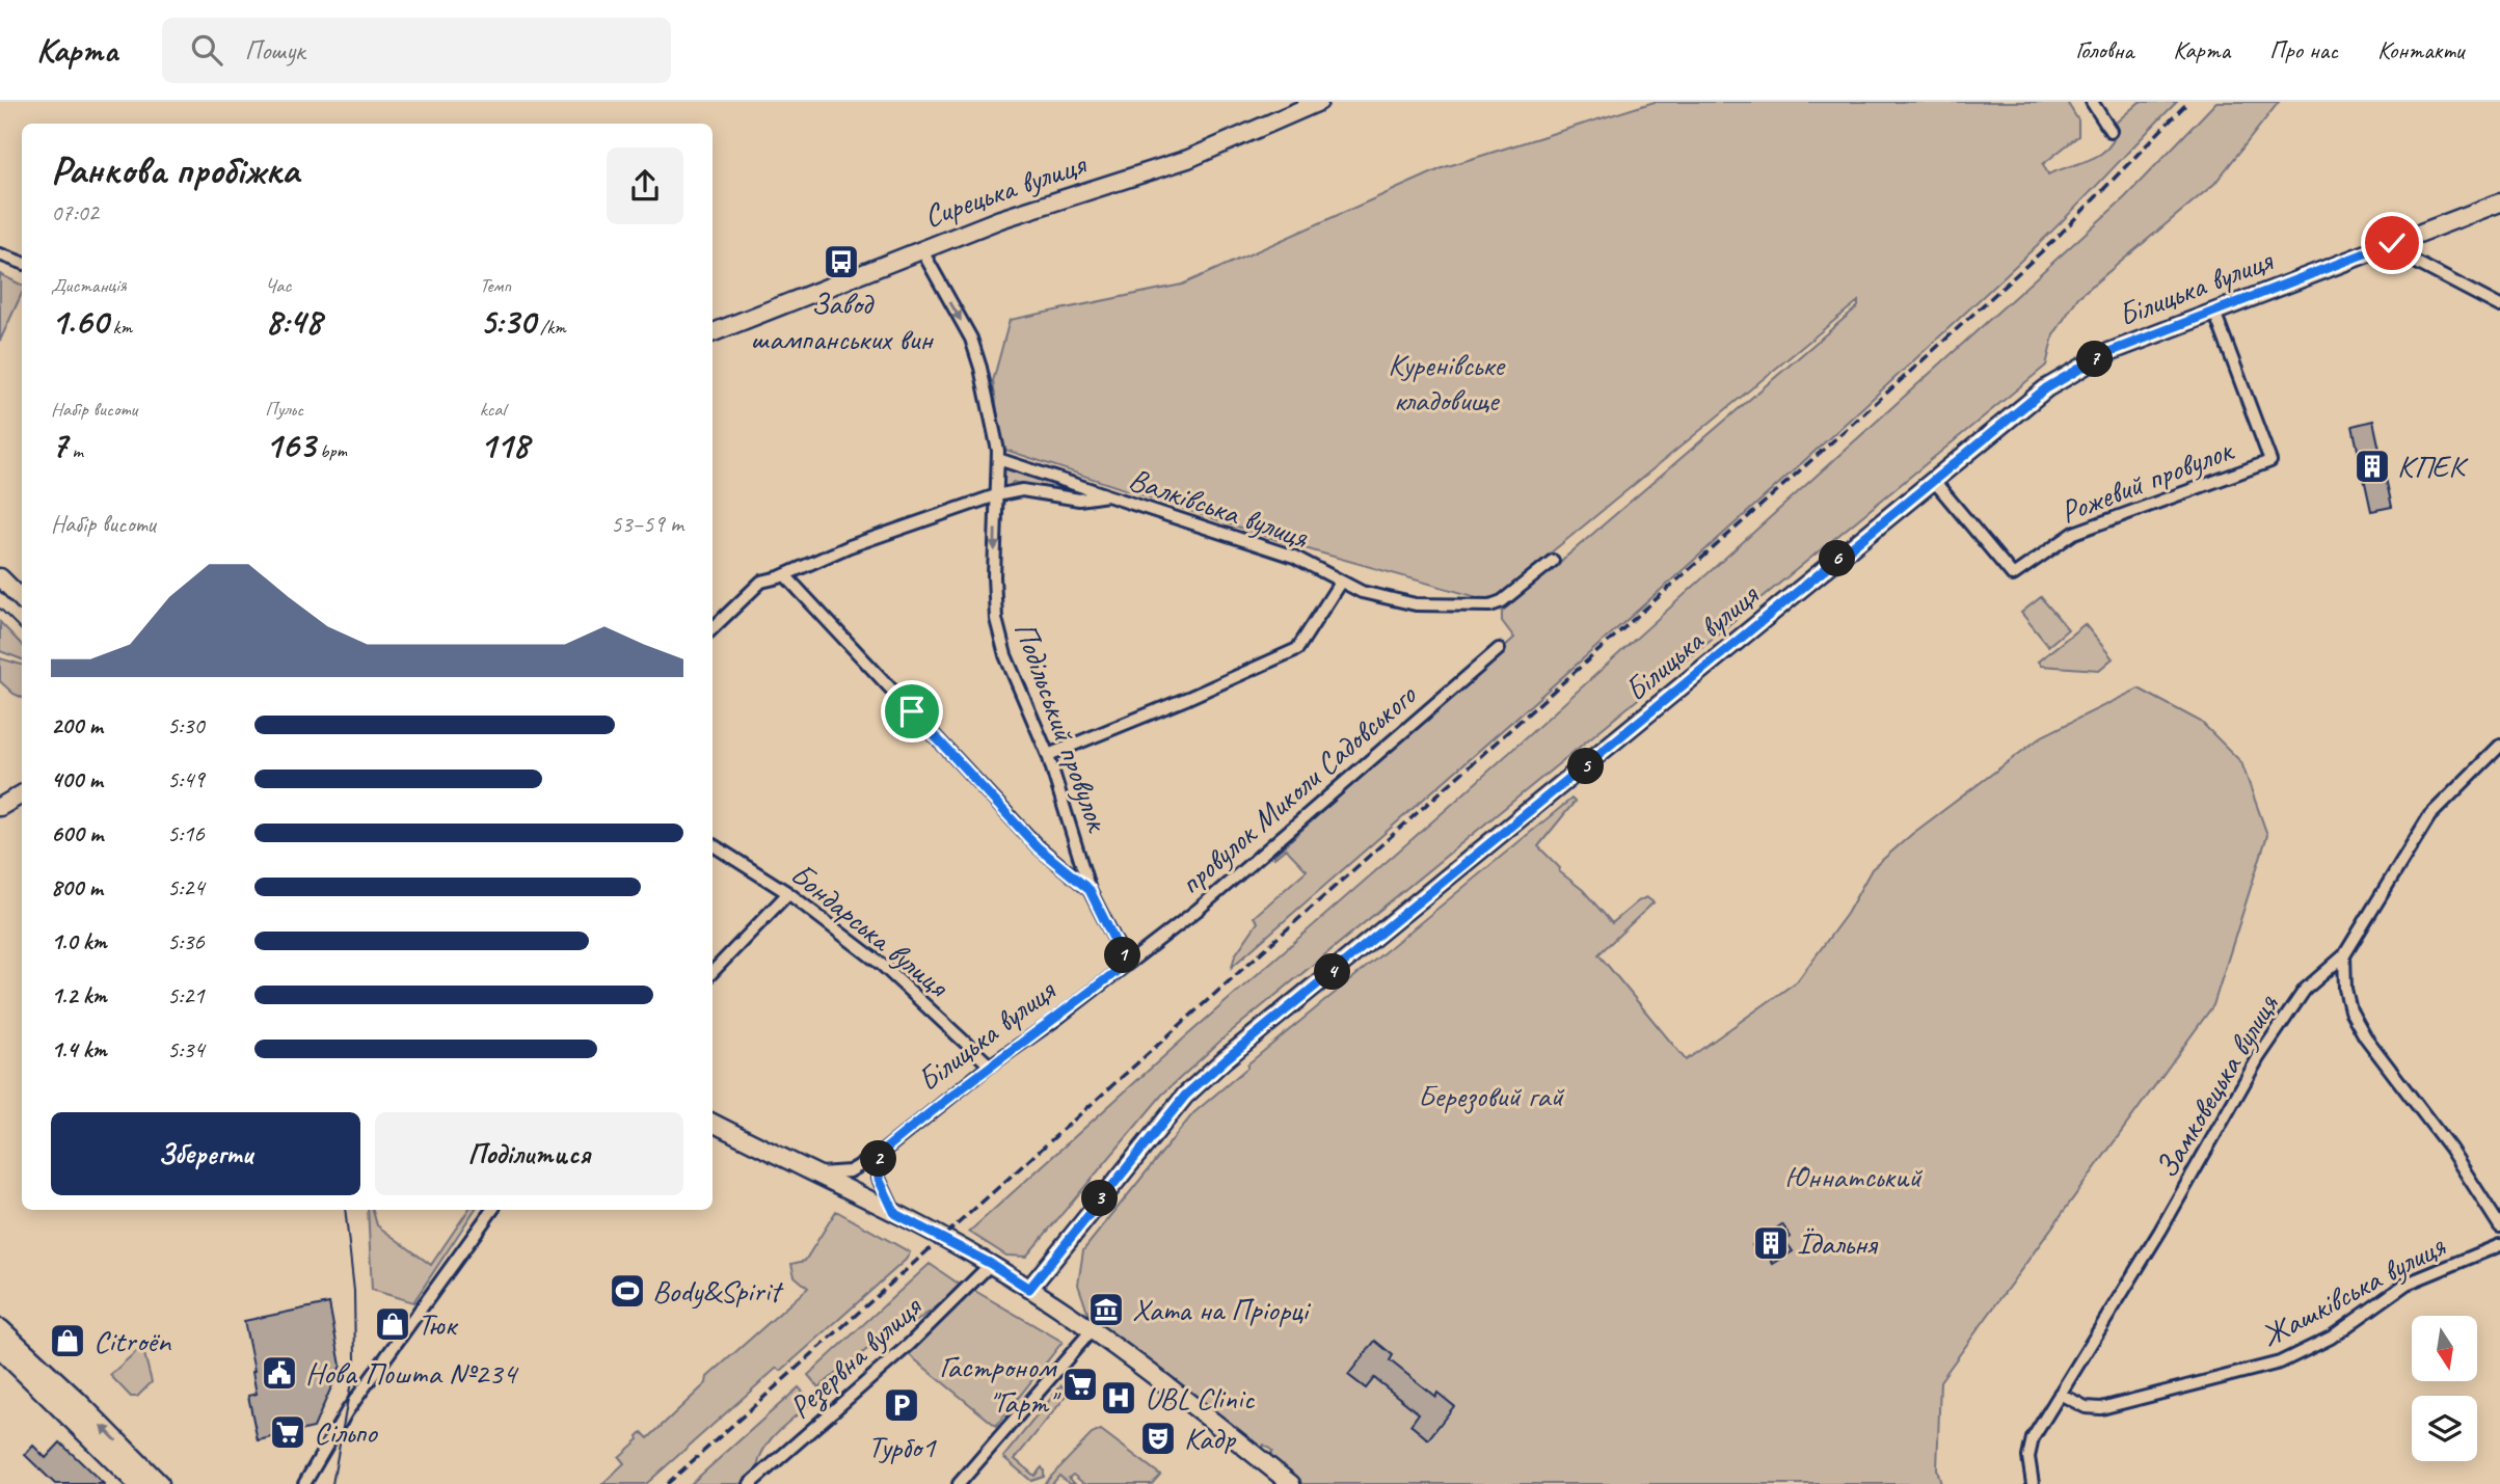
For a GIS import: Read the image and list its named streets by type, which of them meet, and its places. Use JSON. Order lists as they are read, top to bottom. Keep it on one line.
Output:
{"streets":{"main road":["Сирецька вулиця","Білицька вулиця"],"street":["Рожевий провулок","Валківська вулиця","Подільський провулок","провулок Миколи Садовського","Бондарська вулиця","Замковецька вулиця","Жашківська вулиця","Резервна вулиця"]},"crossings":[["Сирецька вулиця","Подільський провулок"],["Білицька вулиця","Рожевий провулок"],["Білицька вулиця","Подільський провулок"],["Білицька вулиця","провулок Миколи Садовського"],["Білицька вулиця","Бондарська вулиця"],["Валківська вулиця","Подільський провулок"],["Подільський провулок","провулок Миколи Садовського"],["Замковецька вулиця","Жашківська вулиця"]],"one_way":["Подільський провулок"],"parks":["Куренівське кладовище","Березовий гай","Юннатський"],"places":{"bus stop":["Завод шампанських вин"],"building":["КПЕК","Їдальня"],"sports":["Body&Spirit"],"museum":["Хата на Пріорці"],"shop":["Тюк","Citroën"],"public building":["Нова Пошта №234"],"supermarket":["Гастроном \"Гарт\"","Сільпо"],"hospital":["UBL Clinic"],"parking":["Турбо1"],"theatre":["Кадр"]},"north":"bottom","page":{"header":"Карта","search":"Пошук","nav":["Головна","Карта","Про нас","Контакти"],"heading":["Ранкова пробіжка","07:02"],"stats":[["Дистанція","1.60 km"],["Час","8:48"],["Темп","5:30 /km"],["Набір висоти","7 m"],["Пульс","163 bpm"],["kcal","118"]],"pins":["7","6","5","1","4","2","3"],"chart":["Набір висоти","53–59 m"],"list":[{"name":"200 m","note":"5:30"},{"name":"400 m","note":"5:49"},{"name":"600 m","note":"5:16"},{"name":"800 m","note":"5:24"},{"name":"1.0 km","note":"5:36"},{"name":"1.2 km","note":"5:21"},{"name":"1.4 km","note":"5:34"}],"buttons":["Зберегти","Поділитися"]}}
